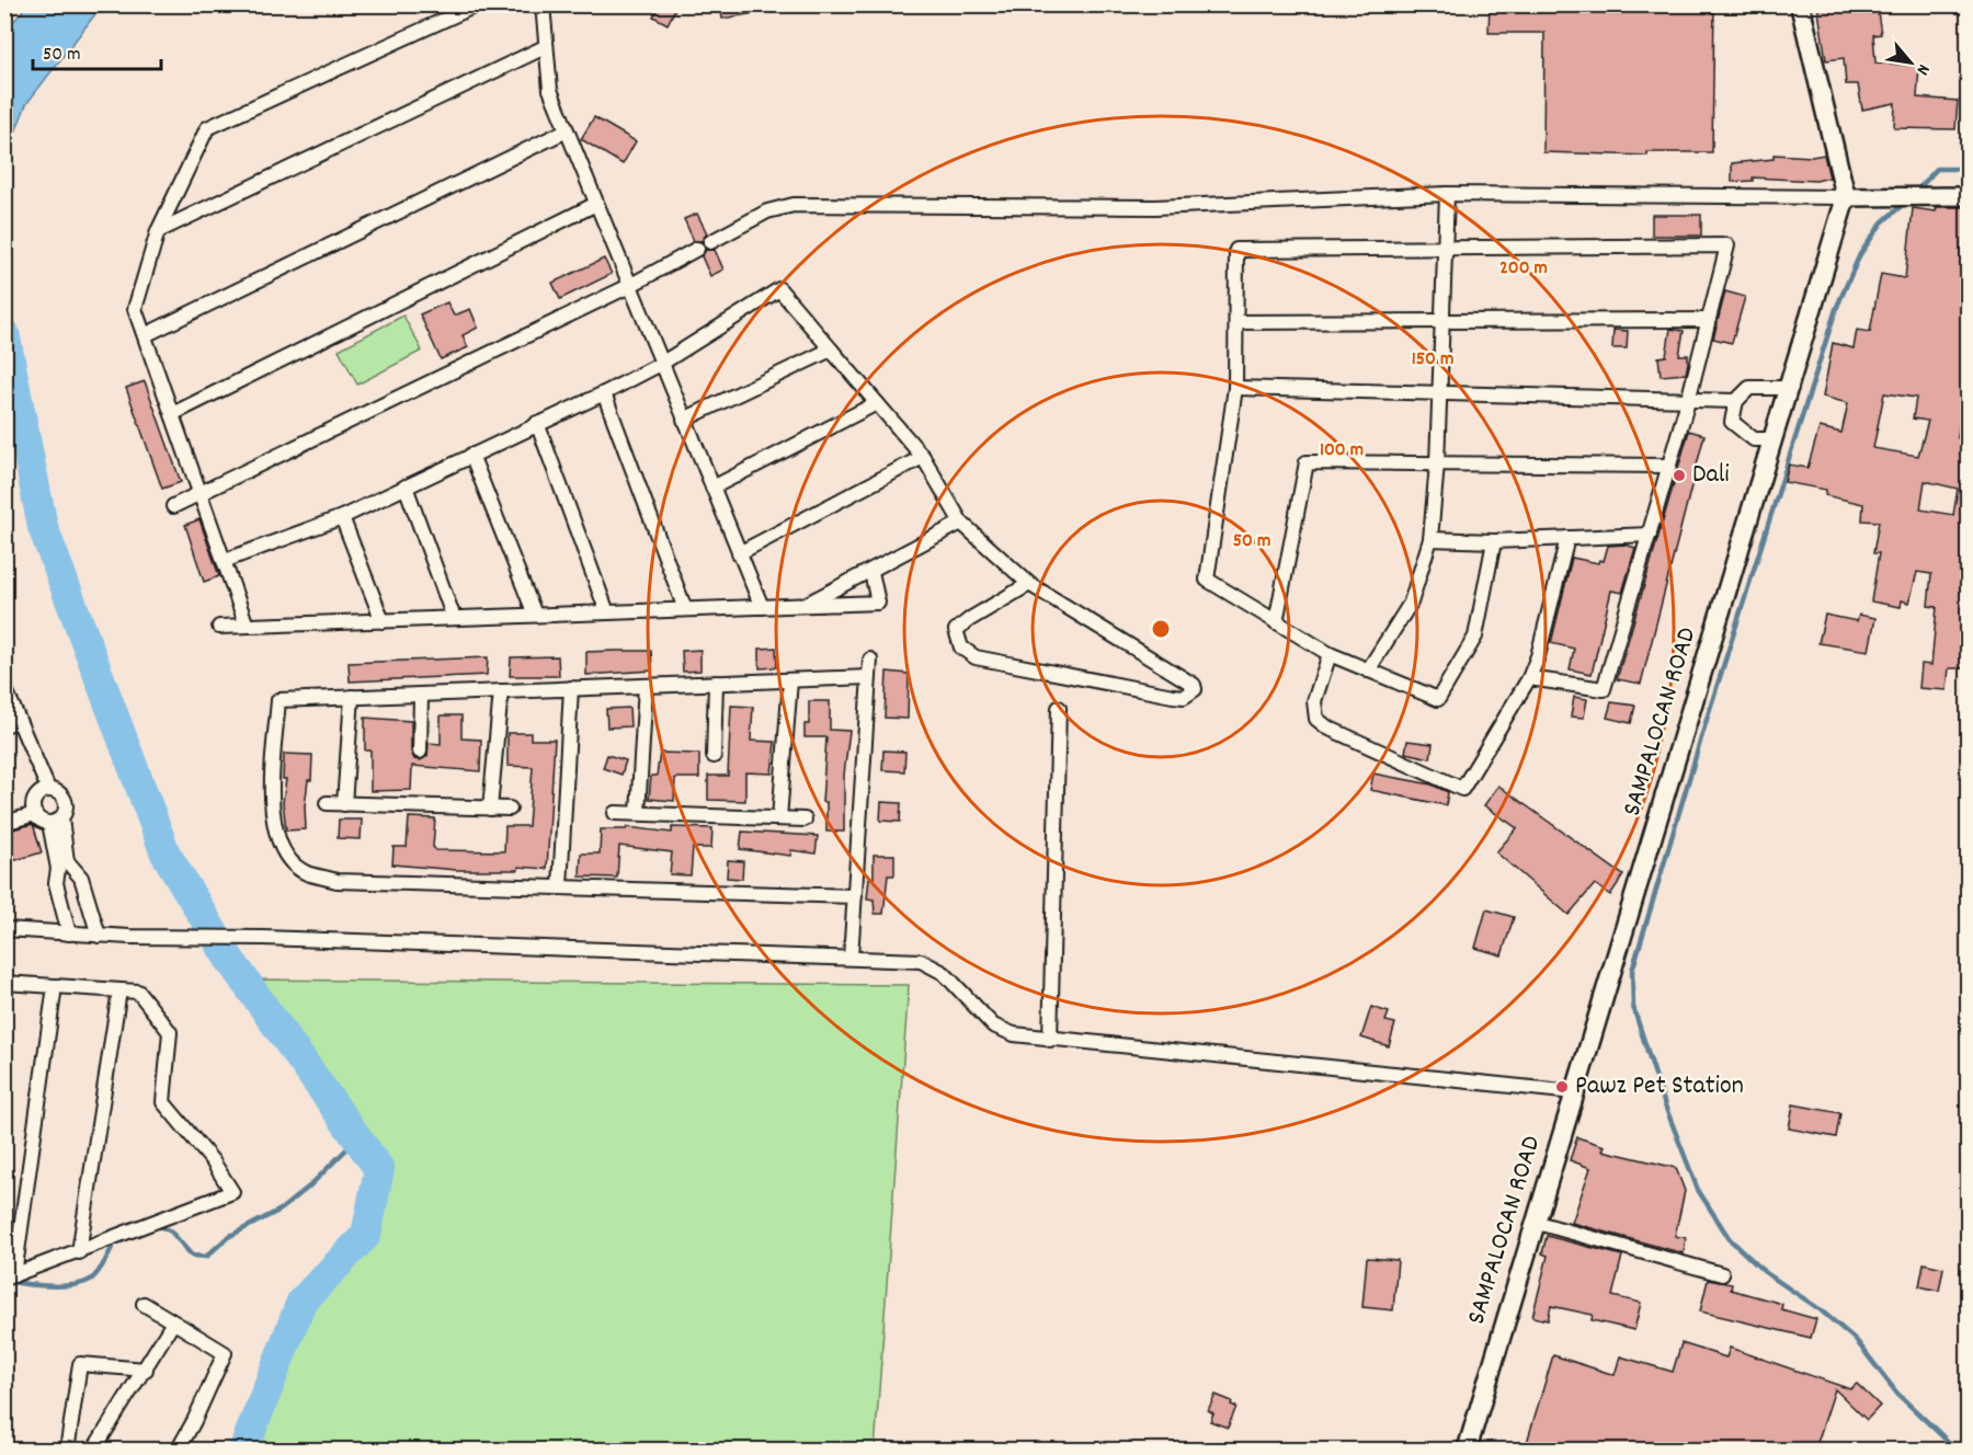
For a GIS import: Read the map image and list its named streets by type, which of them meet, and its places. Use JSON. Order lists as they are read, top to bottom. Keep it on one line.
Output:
{"streets":{"main road":["SAMPALOCAN ROAD"]},"places":["Dali","Pawz Pet Station"],"scale_bar":"50 m","north":"bottom right","rings":["200 m","150 m","100 m","50 m"]}
